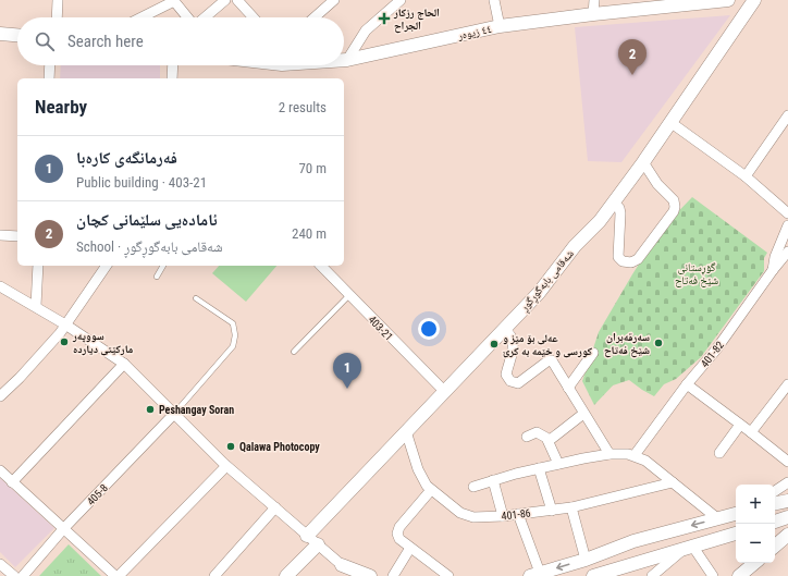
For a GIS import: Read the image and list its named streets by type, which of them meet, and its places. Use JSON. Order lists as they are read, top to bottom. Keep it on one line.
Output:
{"streets":{"street":["٤٤ زیوەر","شەقامی بابەگوڕگوڕ","403-21","401-82","405-8","401-86"]},"crossings":[["شەقامی بابەگوڕگوڕ","403-21"],["شەقامی بابەگوڕگوڕ","401-86"]],"parks":["گۆڕستانی شێخ فەتاح"],"places":{"health":["الحاج رزكار الجراح"],"other":["سووپەر مارکێتی دیاردە","سەرقەبران شێخ فەتاح","عەلی بۆ مێز و کورسی و خێمە بە کرێ","Peshangay Soran","Qalawa Photocopy"]},"page":{"search":"Search here","pins":["2","1"],"heading":["Nearby","2 results"],"list":[{"mark":"1","name":"فەرمانگەی کارەبا","note":"Public building · 403-21","value":"70 m"},{"mark":"2","name":"ئامادەیی سلێمانی کچان","note":"School · شەقامی بابەگوڕگوڕ","value":"240 m"}],"map_buttons":["+","−"]}}
